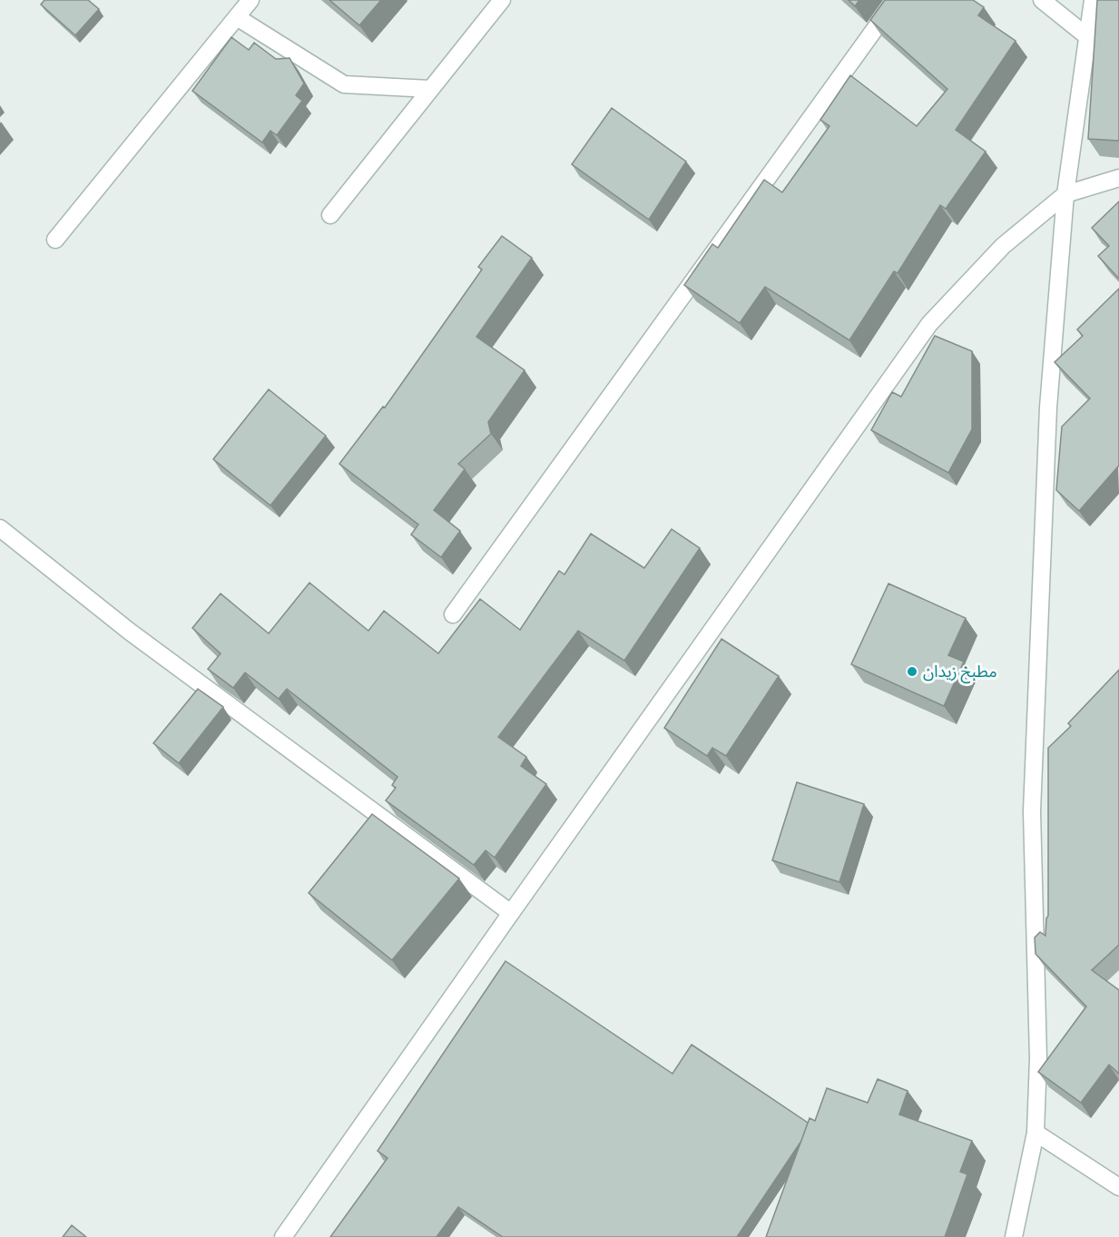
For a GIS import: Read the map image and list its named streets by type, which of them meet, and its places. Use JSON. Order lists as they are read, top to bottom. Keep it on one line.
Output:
{"places":["مطبخ زيدان"]}
